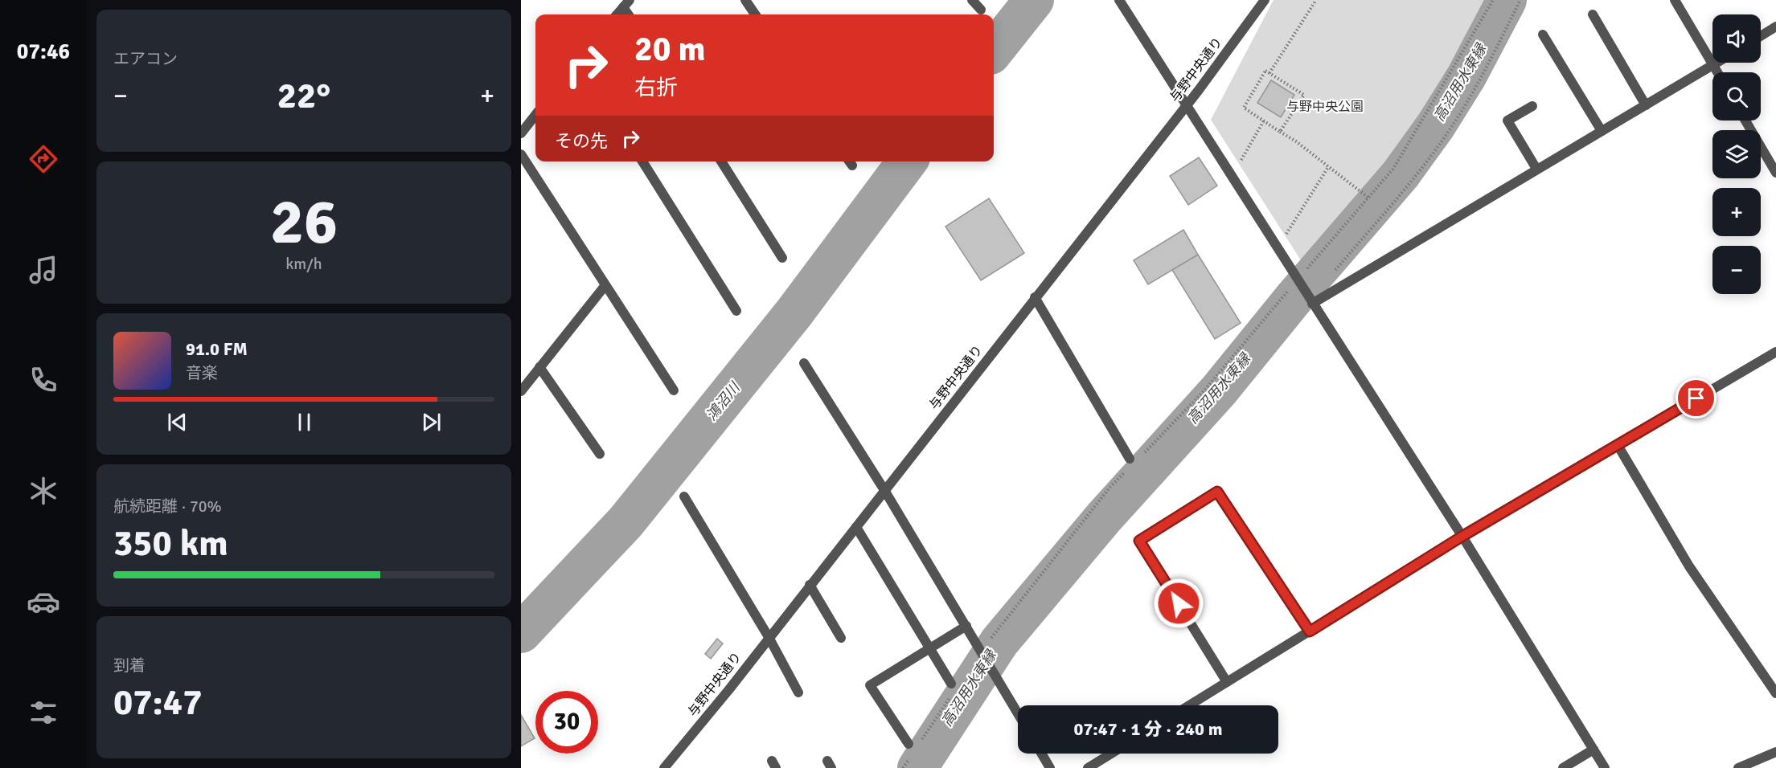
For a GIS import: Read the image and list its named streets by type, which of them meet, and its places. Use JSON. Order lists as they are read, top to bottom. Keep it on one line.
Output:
{"streets":{"street":["与野中央通り"]},"water":["高沼用水東縁","鴻沼川"],"parks":["与野中央公園"],"page":{"tabs":"07:46","tile":["エアコン",["26","km/h"],["航続距離 · 70%","350 km"],["到着","07:47"]],"map_buttons":["+","−"],"turn":["20 m","右折"],"heat":["−","22°","+"],"then":"その先","song":["91.0 FM","音楽"],"limit":"30","trip":"07:47 · 1 分 · 240 m"}}
